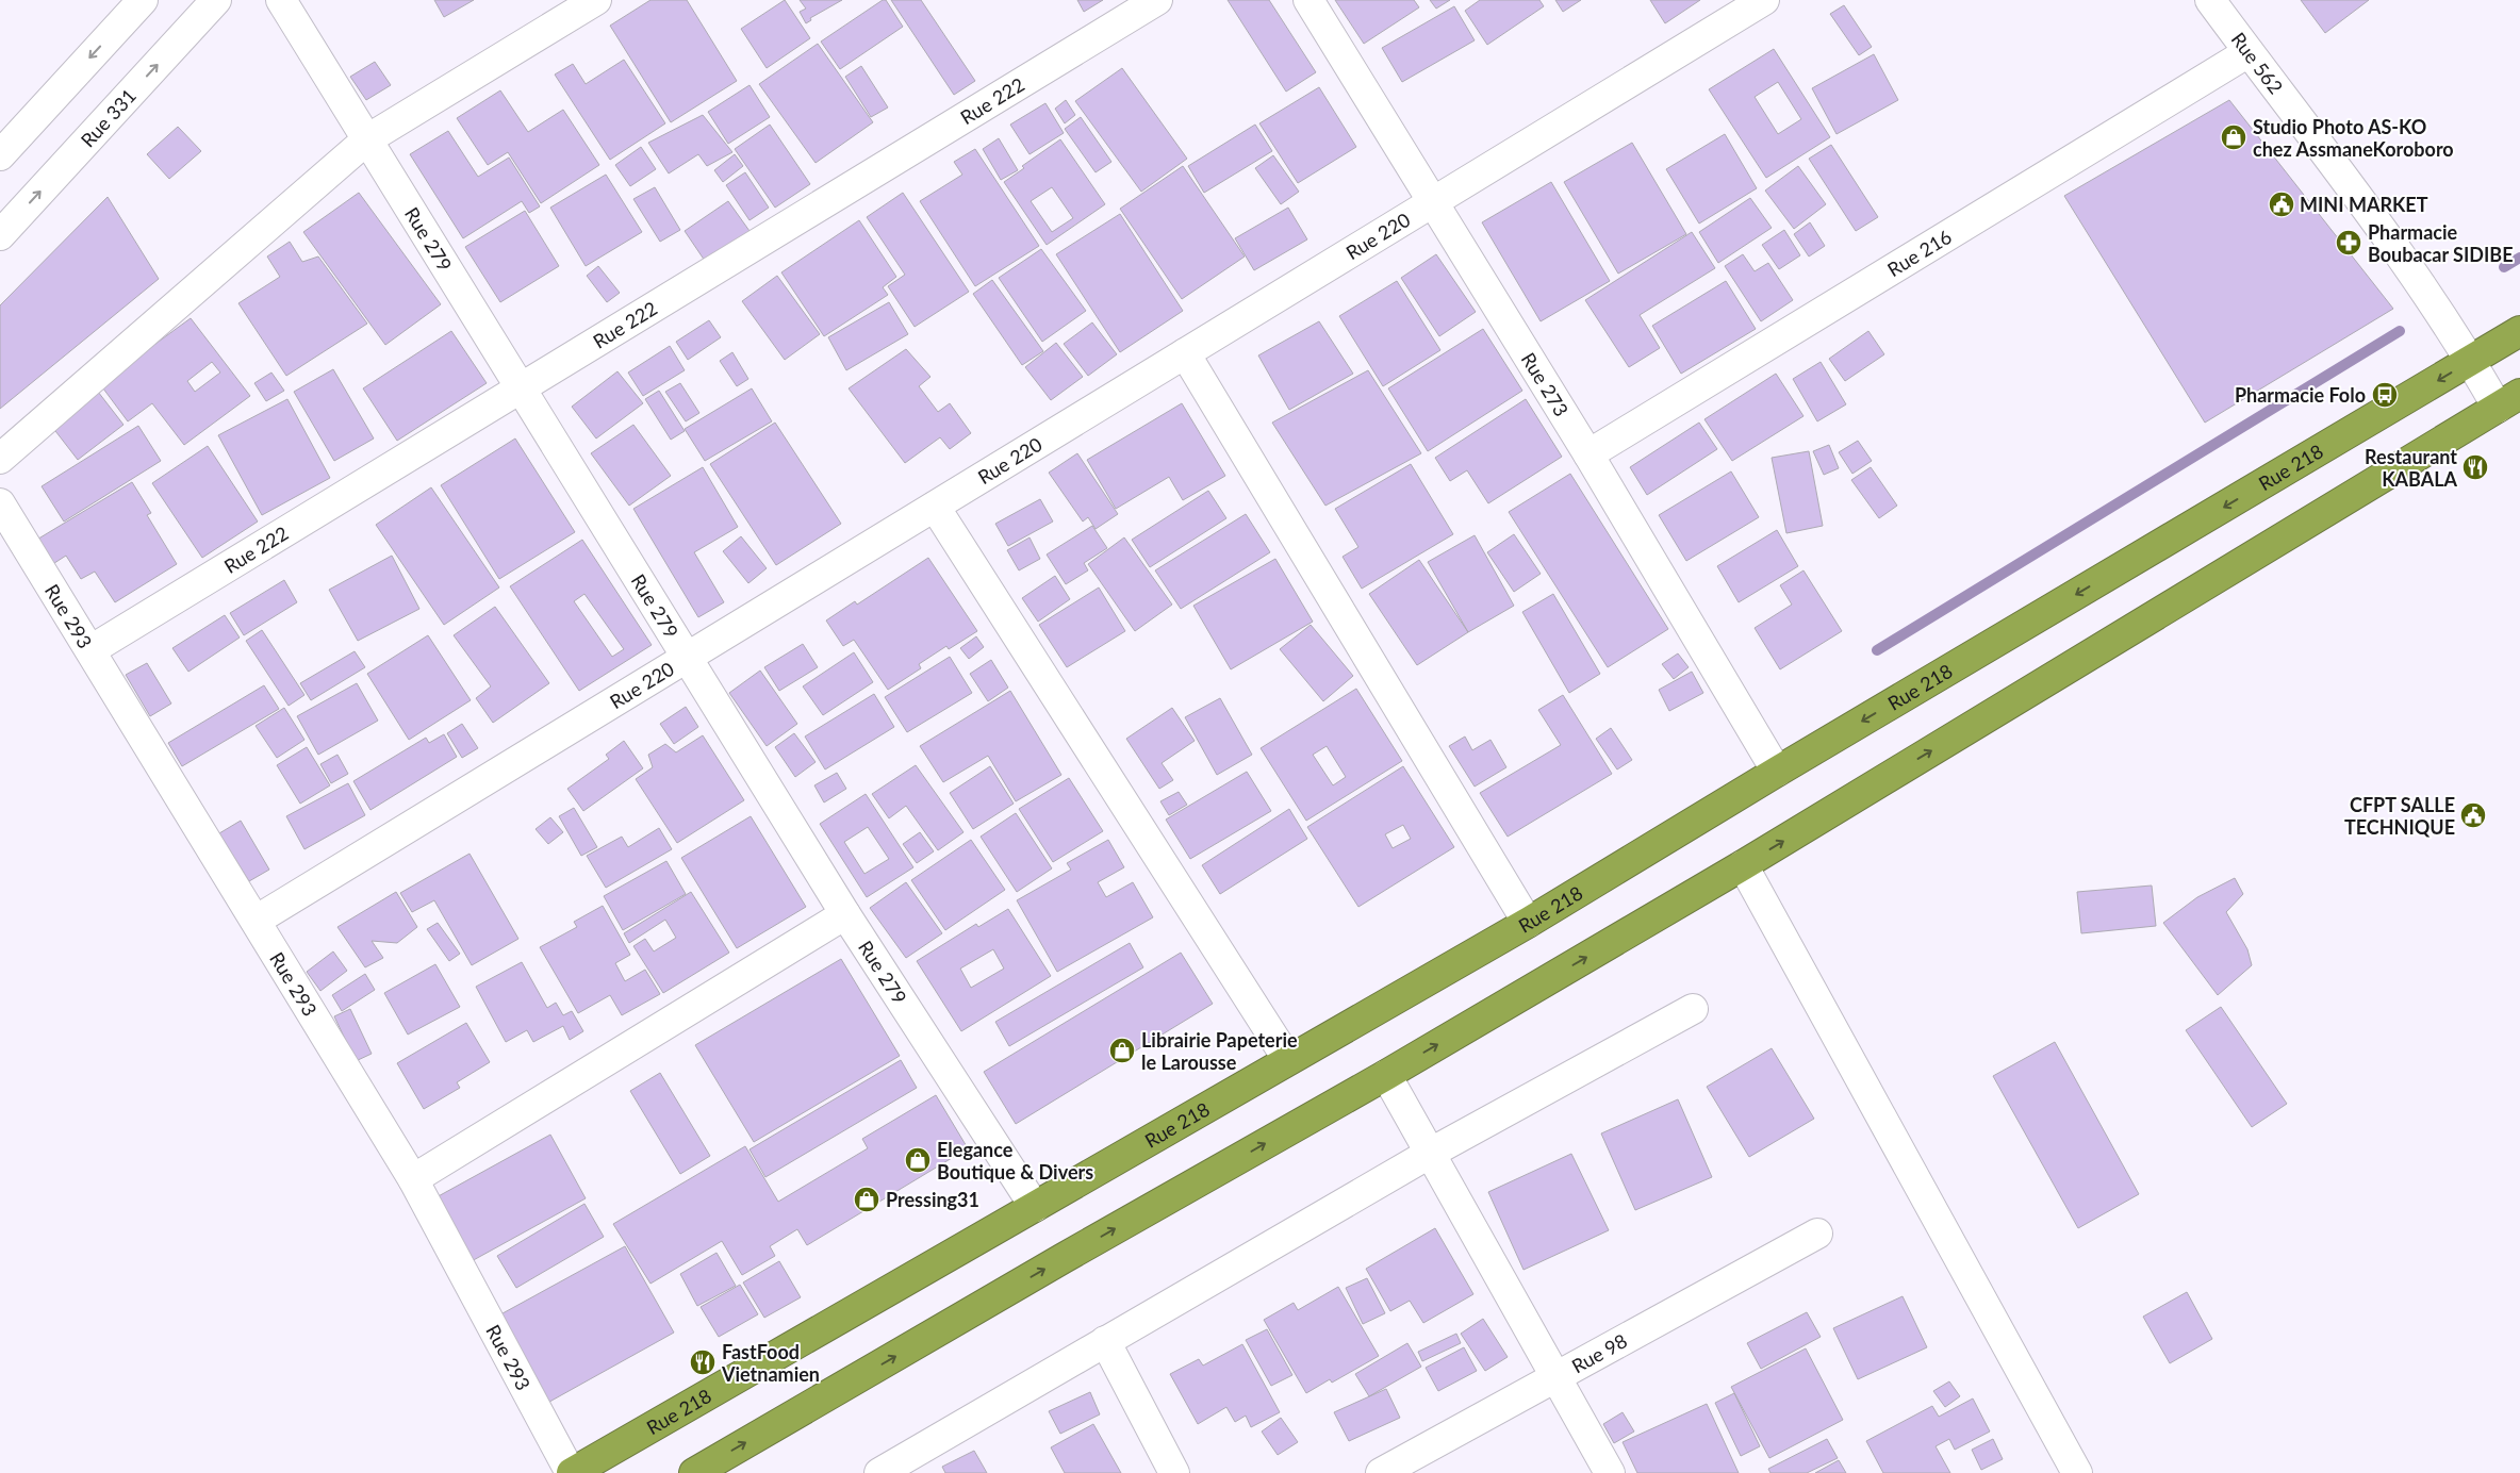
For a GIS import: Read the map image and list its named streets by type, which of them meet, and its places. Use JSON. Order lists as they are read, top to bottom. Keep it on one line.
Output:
{"streets":{"highway":["Rue 218"],"street":["Rue 562","Rue 222","Rue 331","Rue 220","Rue 279","Rue 216","Rue 273","Rue 293","Rue 98"]},"crossings":[["Rue 562","Rue 216"],["Rue 562","Rue 218"],["Rue 222","Rue 279"],["Rue 222","Rue 293"],["Rue 220","Rue 279"],["Rue 220","Rue 273"],["Rue 220","Rue 293"],["Rue 279","Rue 218"],["Rue 216","Rue 273"],["Rue 273","Rue 218"],["Rue 218","Rue 293"]],"places":{"shop":["Studio Photo AS-KO chez AssmaneKoroboro","Librairie Papeterie le Larousse","Elegance Boutique & Divers","Pressing31"],"public building":["MINI MARKET","CFPT SALLE TECHNIQUE"],"pharmacy":["Pharmacie Boubacar SIDIBE"],"bus stop":["Pharmacie Folo"],"restaurant":["Restaurant KABALA","FastFood Vietnamien"]}}
